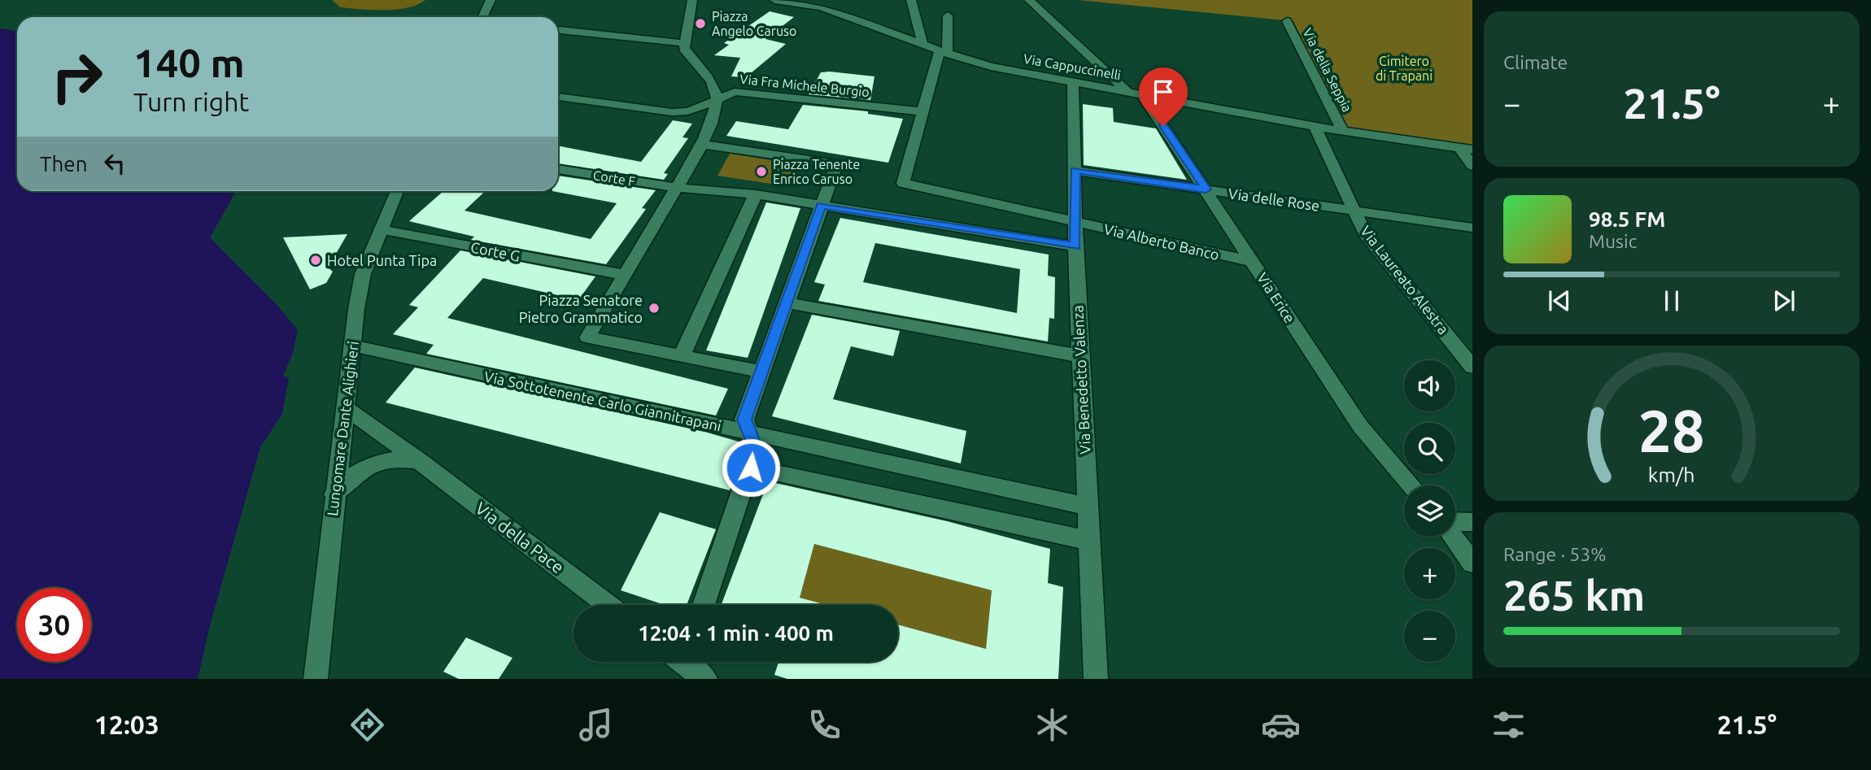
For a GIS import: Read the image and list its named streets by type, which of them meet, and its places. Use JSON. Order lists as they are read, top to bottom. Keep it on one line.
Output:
{"streets":{"street":["Via Cappuccinelli","Via della Seppia","Via Fra Michele Burgio","Corte F","Via delle Rose","Via Alberto Banco","Corte G","Via Laureato Alestra","Via Erice","Via Benedetto Valenza","Via Sottotenente Carlo Giannitrapani","Lungomare Dante Alighieri","Via della Pace"]},"crossings":[["Via Cappuccinelli","Via della Seppia"],["Via Cappuccinelli","Via Laureato Alestra"],["Via Cappuccinelli","Via Erice"],["Via Cappuccinelli","Via Benedetto Valenza"],["Via Fra Michele Burgio","Via Alberto Banco"],["Corte F","Via Benedetto Valenza"],["Via delle Rose","Via Laureato Alestra"],["Via delle Rose","Via Erice"],["Via delle Rose","Via Benedetto Valenza"],["Via Alberto Banco","Via Erice"],["Via Alberto Banco","Via Benedetto Valenza"],["Corte G","Lungomare Dante Alighieri"],["Via Benedetto Valenza","Via Sottotenente Carlo Giannitrapani"],["Via Sottotenente Carlo Giannitrapani","Lungomare Dante Alighieri"],["Lungomare Dante Alighieri","Via della Pace"]],"parks":["Cimitero di Trapani"],"places":["Piazza Angelo Caruso","Piazza Tenente Enrico Caruso","Hotel Punta Tipa","Piazza Senatore Pietro Grammatico"],"page":{"tile":["Climate",["Range · 53%","265 km"]],"turn":["140 m","Turn right"],"heat":["−","21.5°","+"],"then":"Then","song":["98.5 FM","Music"],"map_buttons":["+","−"],"limit":"30","trip":"12:04 · 1 min · 400 m","tabs":["12:03","21.5°"],"gauge":["28","km/h"]}}
